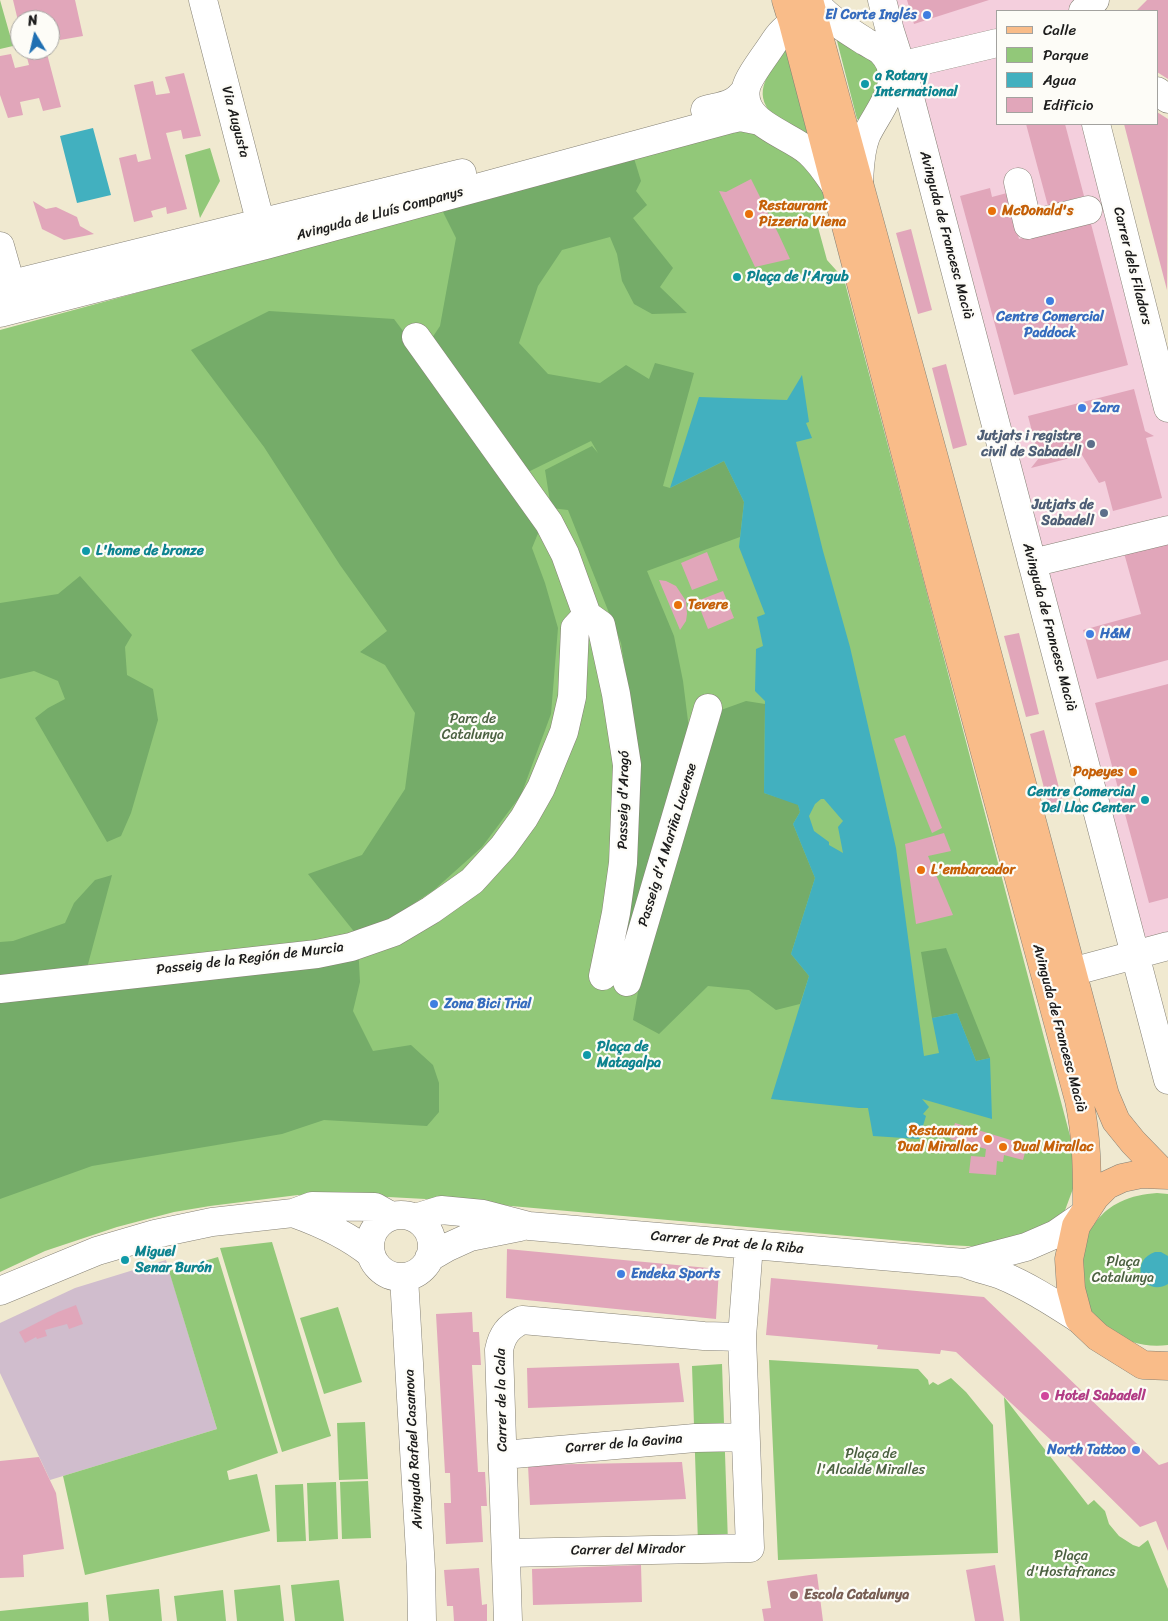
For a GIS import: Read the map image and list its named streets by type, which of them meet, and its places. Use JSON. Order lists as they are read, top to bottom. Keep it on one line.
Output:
{"streets":{"main road":["Avinguda de Francesc Macià"],"street":["Via Augusta","Avinguda de Lluís Companys","Carrer dels Filadors","Passeig d'Aragó","Passeig d'A Mariña Lucense","Passeig de la Región de Murcia","Carrer de Prat de la Riba","Carrer de la Cala","Carrer de la Gavina","Avinguda Rafael Casanova","Carrer del Mirador"]},"crossings":[["Via Augusta","Avinguda de Lluís Companys"],["Passeig d'Aragó","Passeig d'A Mariña Lucense"],["Passeig d'Aragó","Passeig de la Región de Murcia"],["Carrer de Prat de la Riba","Avinguda Rafael Casanova"],["Carrer de la Cala","Carrer de la Gavina"],["Carrer de la Cala","Carrer del Mirador"],["Carrer de la Gavina","Carrer del Mirador"]],"parks":["Parc de Catalunya","Plaça Catalunya","Plaça de l'Alcalde Miralles","Plaça d'Hostafrancs"],"places":["El Corte Inglés","a Rotary International","McDonald's","Restaurant Pizzeria Viena","Plaça de l'Argub","Centre Comercial Paddock","Zara","Jutjats i registre civil de Sabadell","Jutjats de Sabadell","L'home de bronze","Tevere","H&M","Popeyes","Centre Comercial Del Llac Center","L'embarcador","Zona Bici Trial","Plaça de Matagalpa","Restaurant Dual Mirallac","Dual Mirallac","Miguel Senar Burón","Endeka Sports","Hotel Sabadell","North Tattoo","Escola Catalunya"],"legend":["Calle","Parque","Agua","Edificio"],"north":"top"}
